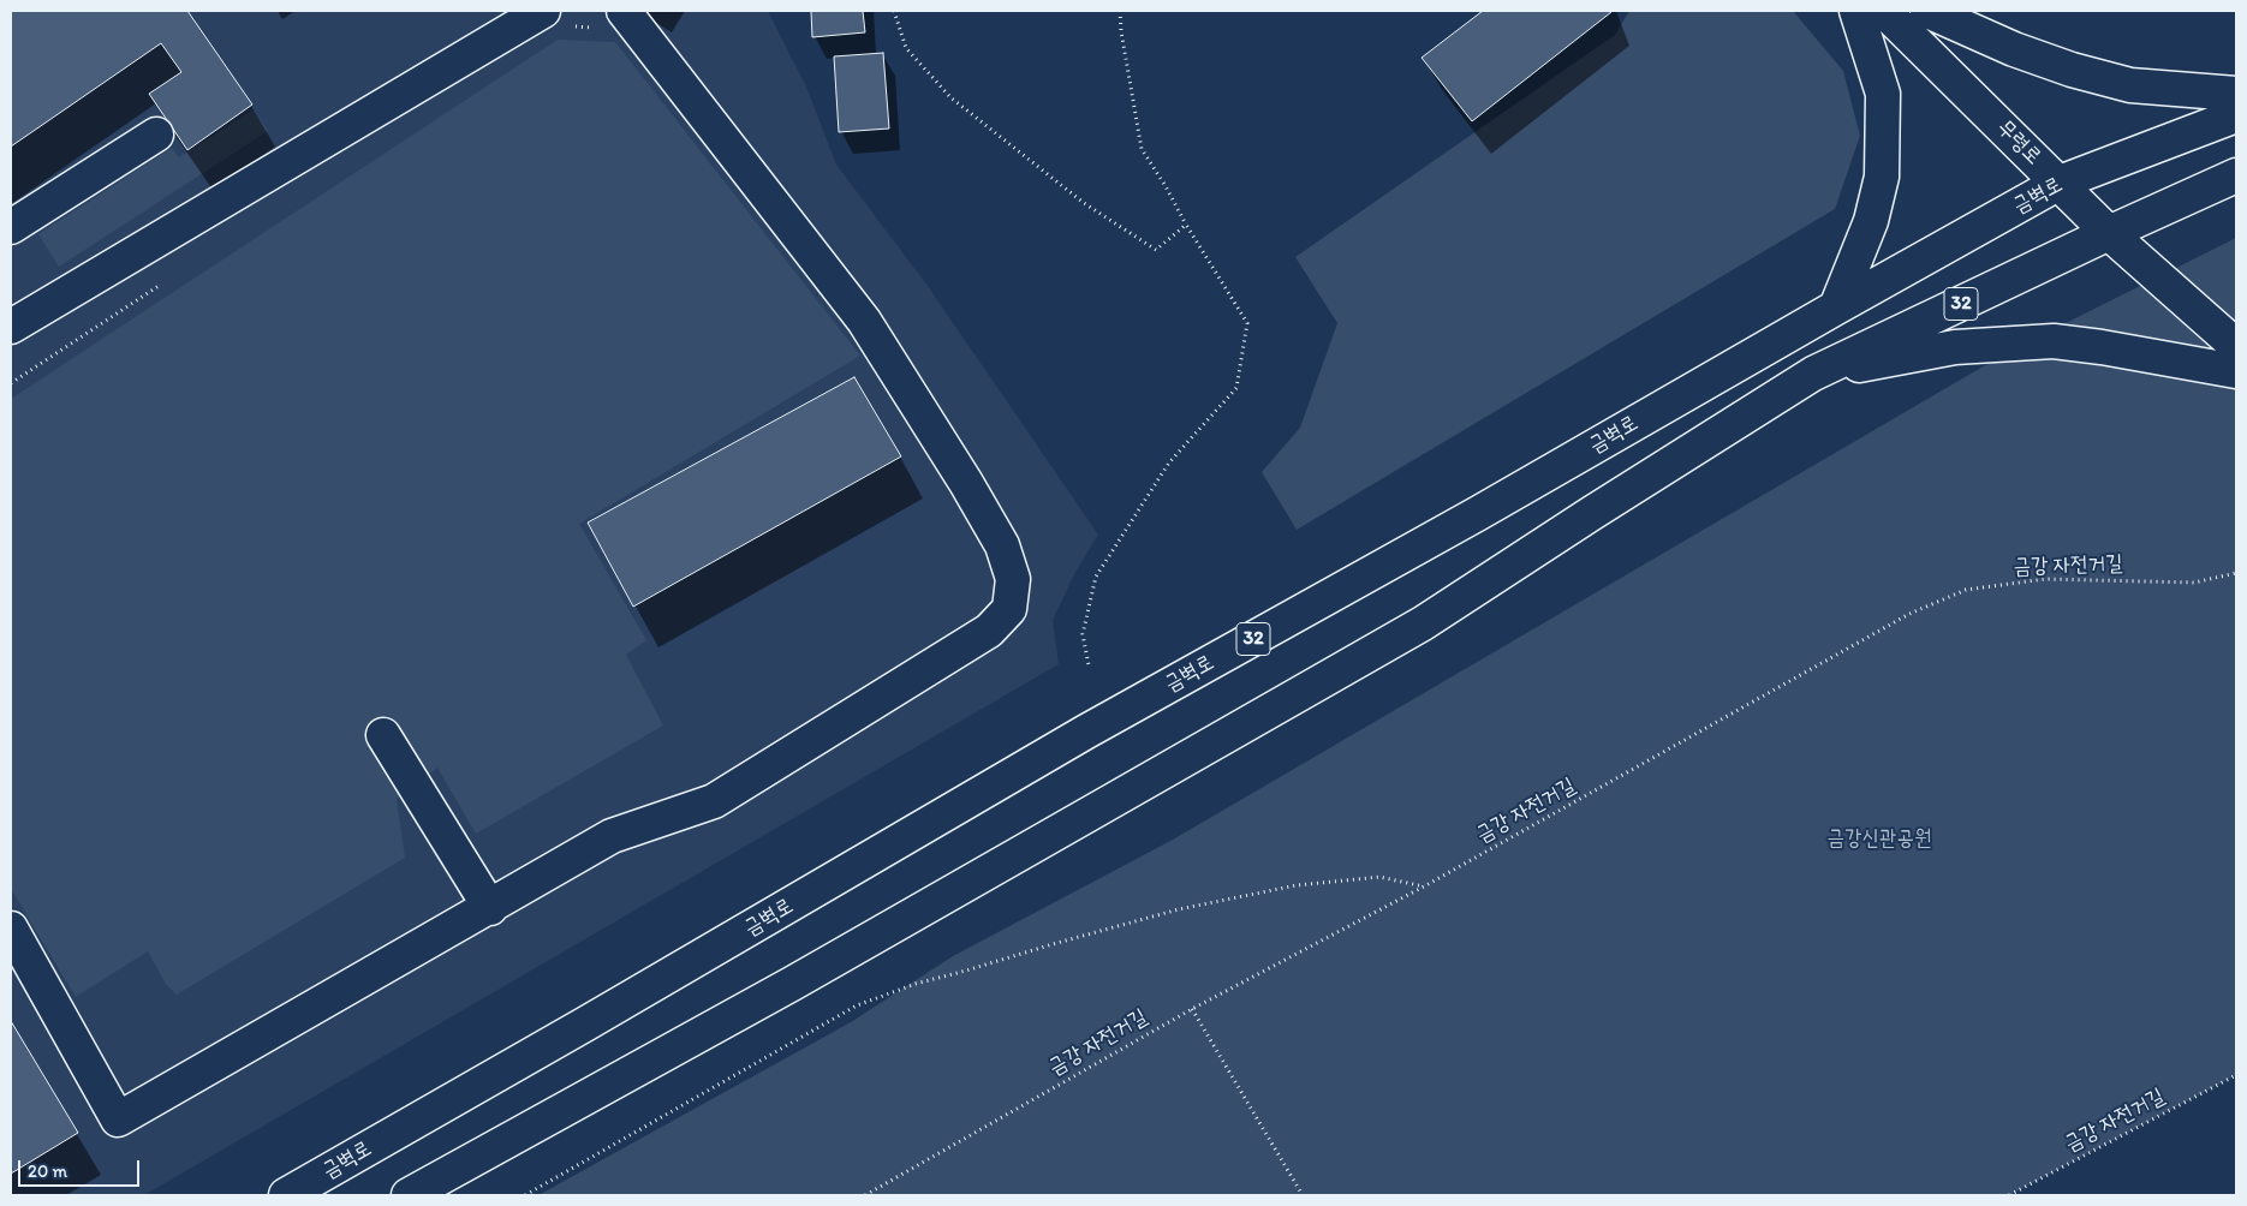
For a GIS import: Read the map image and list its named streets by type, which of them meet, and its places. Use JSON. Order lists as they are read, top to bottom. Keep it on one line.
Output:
{"streets":{"main road":["무령로","금벽로","32"],"path":["금강 자전거길"]},"crossings":[["무령로","금벽로"],["무령로","32"]],"parks":["금강신관공원"],"scale_bar":"20 m"}
